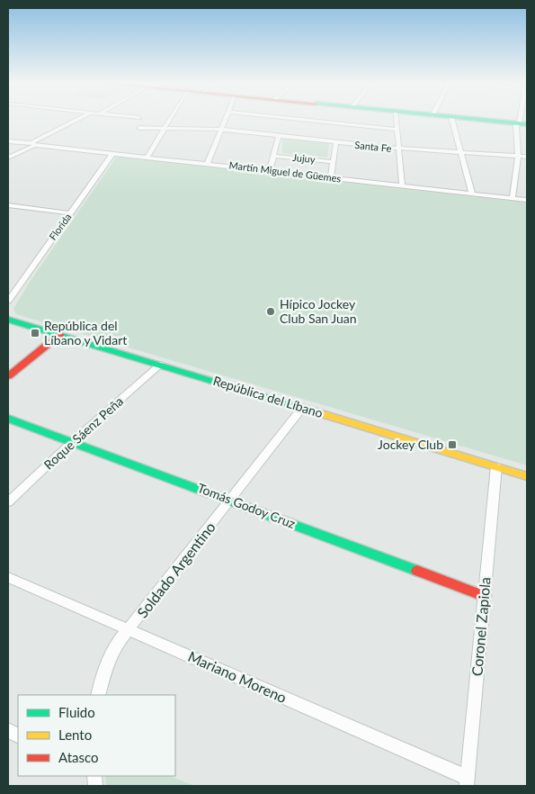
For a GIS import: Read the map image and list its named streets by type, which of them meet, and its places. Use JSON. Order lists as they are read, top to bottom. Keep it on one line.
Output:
{"streets":{"main road":["República del Líbano","Tomás Godoy Cruz"],"street":["Santa Fe","Jujuy","Martín Miguel de Güemes","Florida","Roque Sáenz Peña","Soldado Argentino","Coronel Zapiola","Mariano Moreno"]},"crossings":[["Martín Miguel de Güemes","Florida"],["República del Líbano","Roque Sáenz Peña"],["República del Líbano","Soldado Argentino"],["República del Líbano","Coronel Zapiola"],["Roque Sáenz Peña","Tomás Godoy Cruz"],["Tomás Godoy Cruz","Soldado Argentino"],["Tomás Godoy Cruz","Coronel Zapiola"],["Soldado Argentino","Mariano Moreno"],["Coronel Zapiola","Mariano Moreno"]],"places":{"other":["Hípico Jockey Club San Juan"],"transit":["República del Líbano y Vidart","Jockey Club"]},"legend":["Fluido","Lento","Atasco"]}
